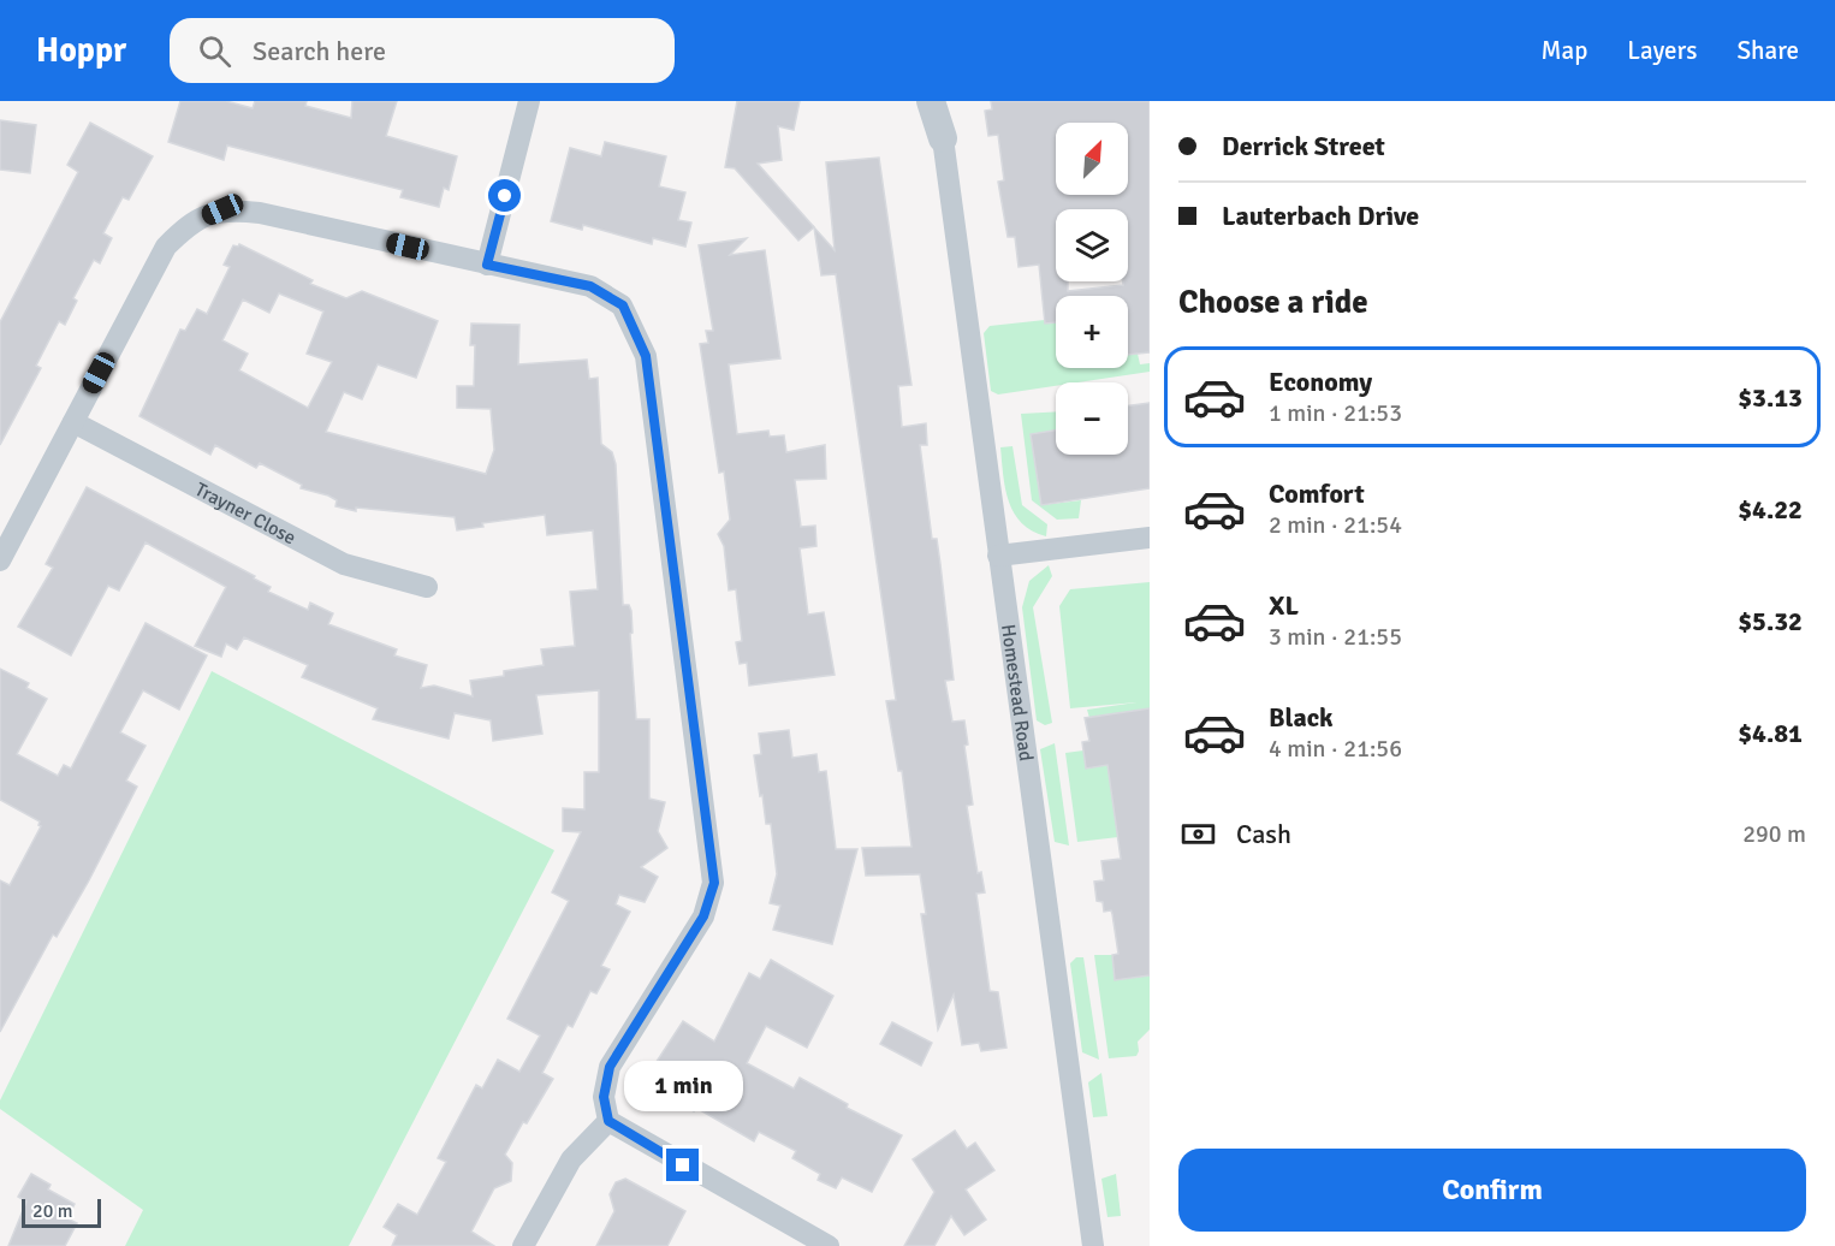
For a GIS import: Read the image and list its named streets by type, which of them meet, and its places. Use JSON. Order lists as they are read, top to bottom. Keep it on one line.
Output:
{"streets":{"street":["Trayner Close","Homestead Road"]},"scale_bar":"20 m","north":"top right","page":{"header":"Hoppr","search":"Search here","nav":["Map","Layers","Share"],"banner":["Derrick Street","Lauterbach Drive"],"map_buttons":["+","−"],"heading":"Choose a ride","list":[{"name":"Economy","note":"1 min · 21:53","value":"$3.13"},{"name":"Comfort","note":"2 min · 21:54","value":"$4.22"},{"name":"XL","note":"3 min · 21:55","value":"$5.32"},{"name":"Black","note":"4 min · 21:56","value":"$4.81"}],"pay":["Cash","290 m"],"bubble":"1 min","buttons":"Confirm","scale":"20 m"}}
